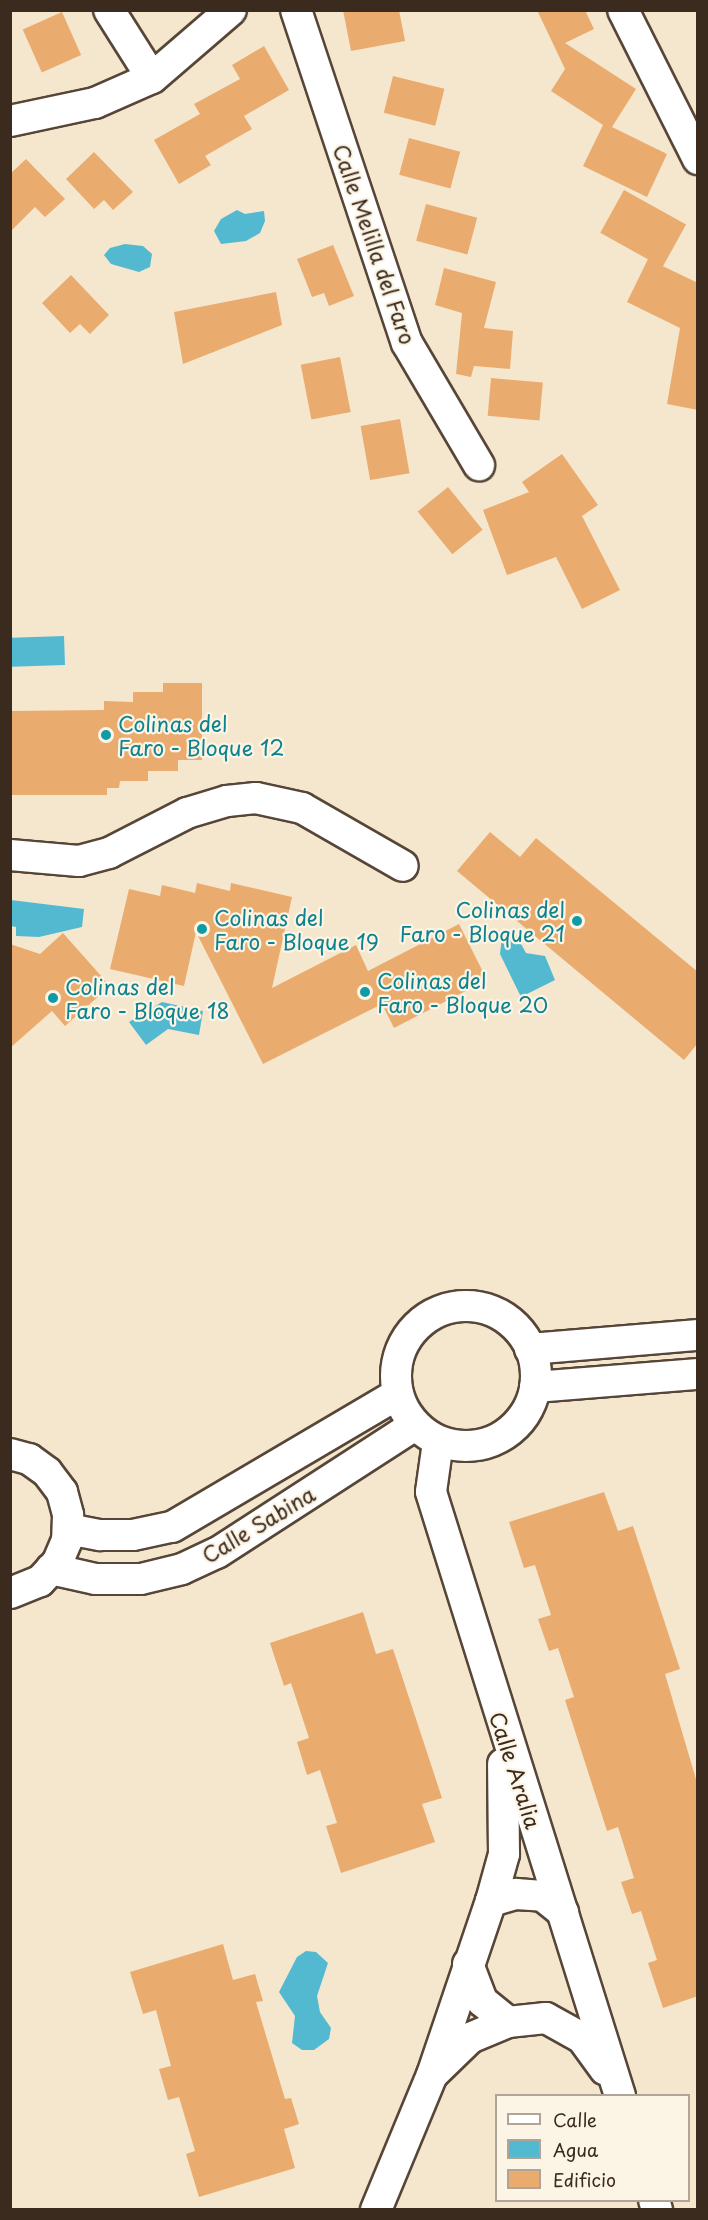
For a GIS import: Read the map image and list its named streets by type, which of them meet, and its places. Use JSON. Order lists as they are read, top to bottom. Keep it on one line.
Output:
{"streets":{"street":["Calle Melilla del Faro","Calle Sabina","Calle Aralia"]},"crossings":[["Calle Sabina","Calle Aralia"]],"places":["Colinas del Faro - Bloque 12","Colinas del Faro - Bloque 21","Colinas del Faro - Bloque 19","Colinas del Faro - Bloque 20","Colinas del Faro - Bloque 18"],"legend":["Calle","Agua","Edificio"]}
